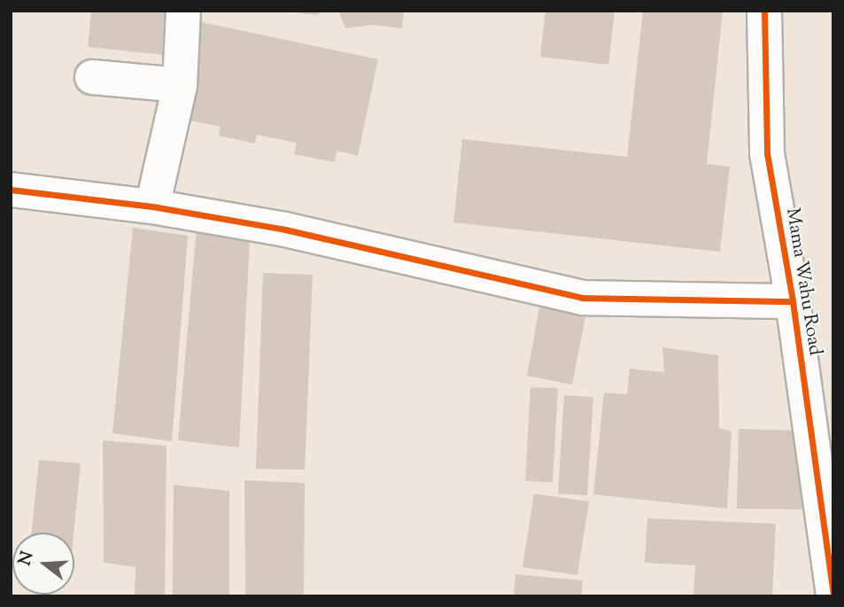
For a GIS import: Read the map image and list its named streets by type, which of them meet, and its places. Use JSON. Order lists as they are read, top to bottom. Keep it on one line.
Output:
{"streets":{"street":["Mama Wahu Road"]},"north":"left"}
